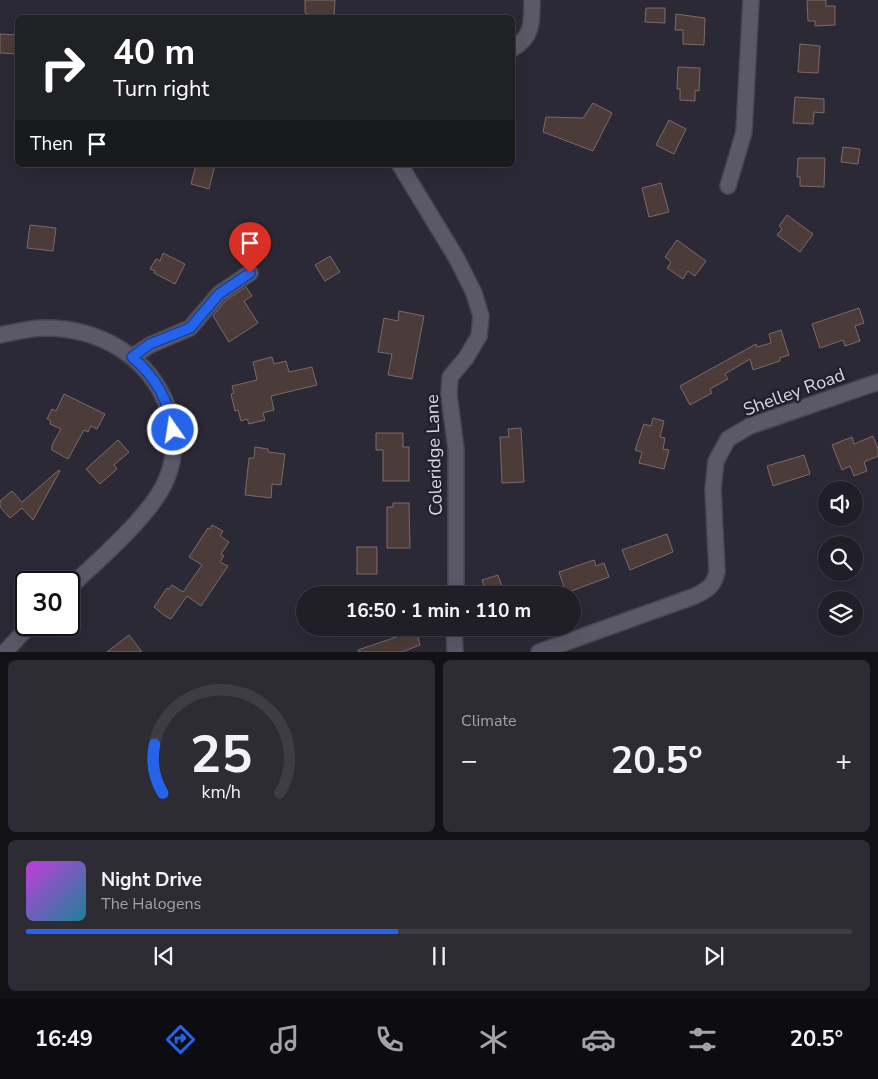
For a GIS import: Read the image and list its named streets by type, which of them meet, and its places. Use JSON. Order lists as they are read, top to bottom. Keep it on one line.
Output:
{"streets":{"street":["Shelley Road","Coleridge Lane"]},"page":{"turn":["40 m","Turn right"],"then":"Then","limit":"30","trip":"16:50 · 1 min · 110 m","tile":"Climate","heat":["−","20.5°","+"],"song":["Night Drive","The Halogens"],"tabs":["16:49","20.5°"],"gauge":["25","km/h"]}}
